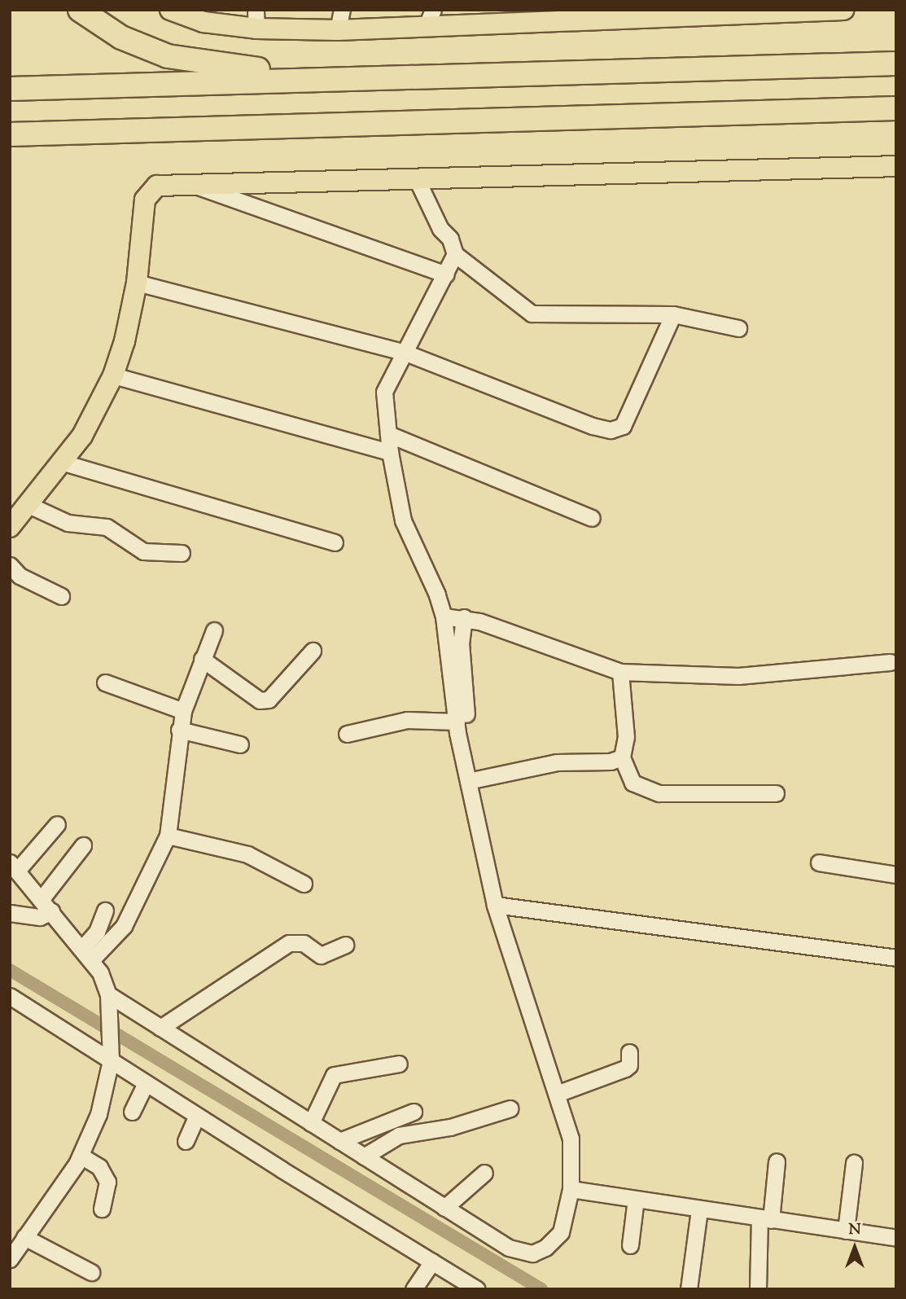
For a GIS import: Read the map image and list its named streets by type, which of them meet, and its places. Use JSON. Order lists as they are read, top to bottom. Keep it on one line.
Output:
{"north":"top"}
